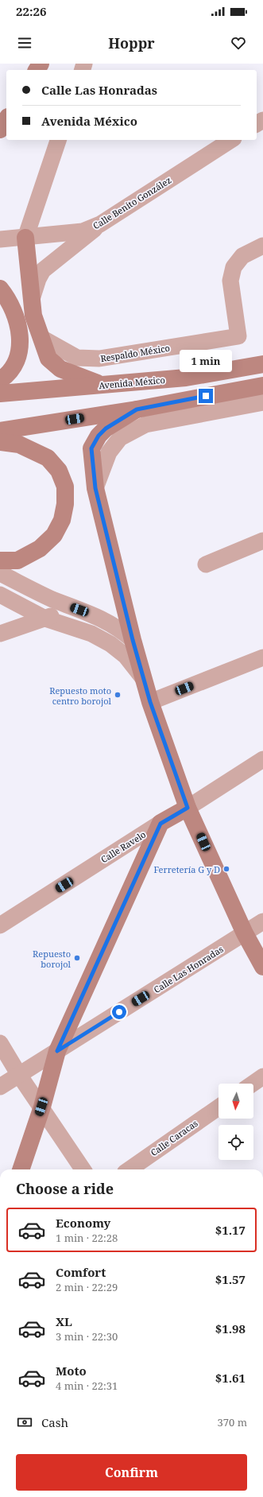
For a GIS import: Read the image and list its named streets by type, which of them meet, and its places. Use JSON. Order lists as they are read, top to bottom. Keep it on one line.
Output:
{"streets":{"main road":["Avenida México","Calle Ravelo"],"street":["Calle Benito González","Respaldo México","Calle Las Honradas","Calle Caracas"]},"places":["Repuesto moto centro borojol","Ferretería G y D","Repuesto borojol"],"north":"bottom","page":{"status":"22:26","header":"Hoppr","banner":["Calle Las Honradas","Avenida México"],"bubble":"1 min","heading":"Choose a ride","list":[{"name":"Economy","note":"1 min · 22:28","value":"$1.17"},{"name":"Comfort","note":"2 min · 22:29","value":"$1.57"},{"name":"XL","note":"3 min · 22:30","value":"$1.98"},{"name":"Moto","note":"4 min · 22:31","value":"$1.61"}],"pay":["Cash","370 m"],"buttons":"Confirm"}}
